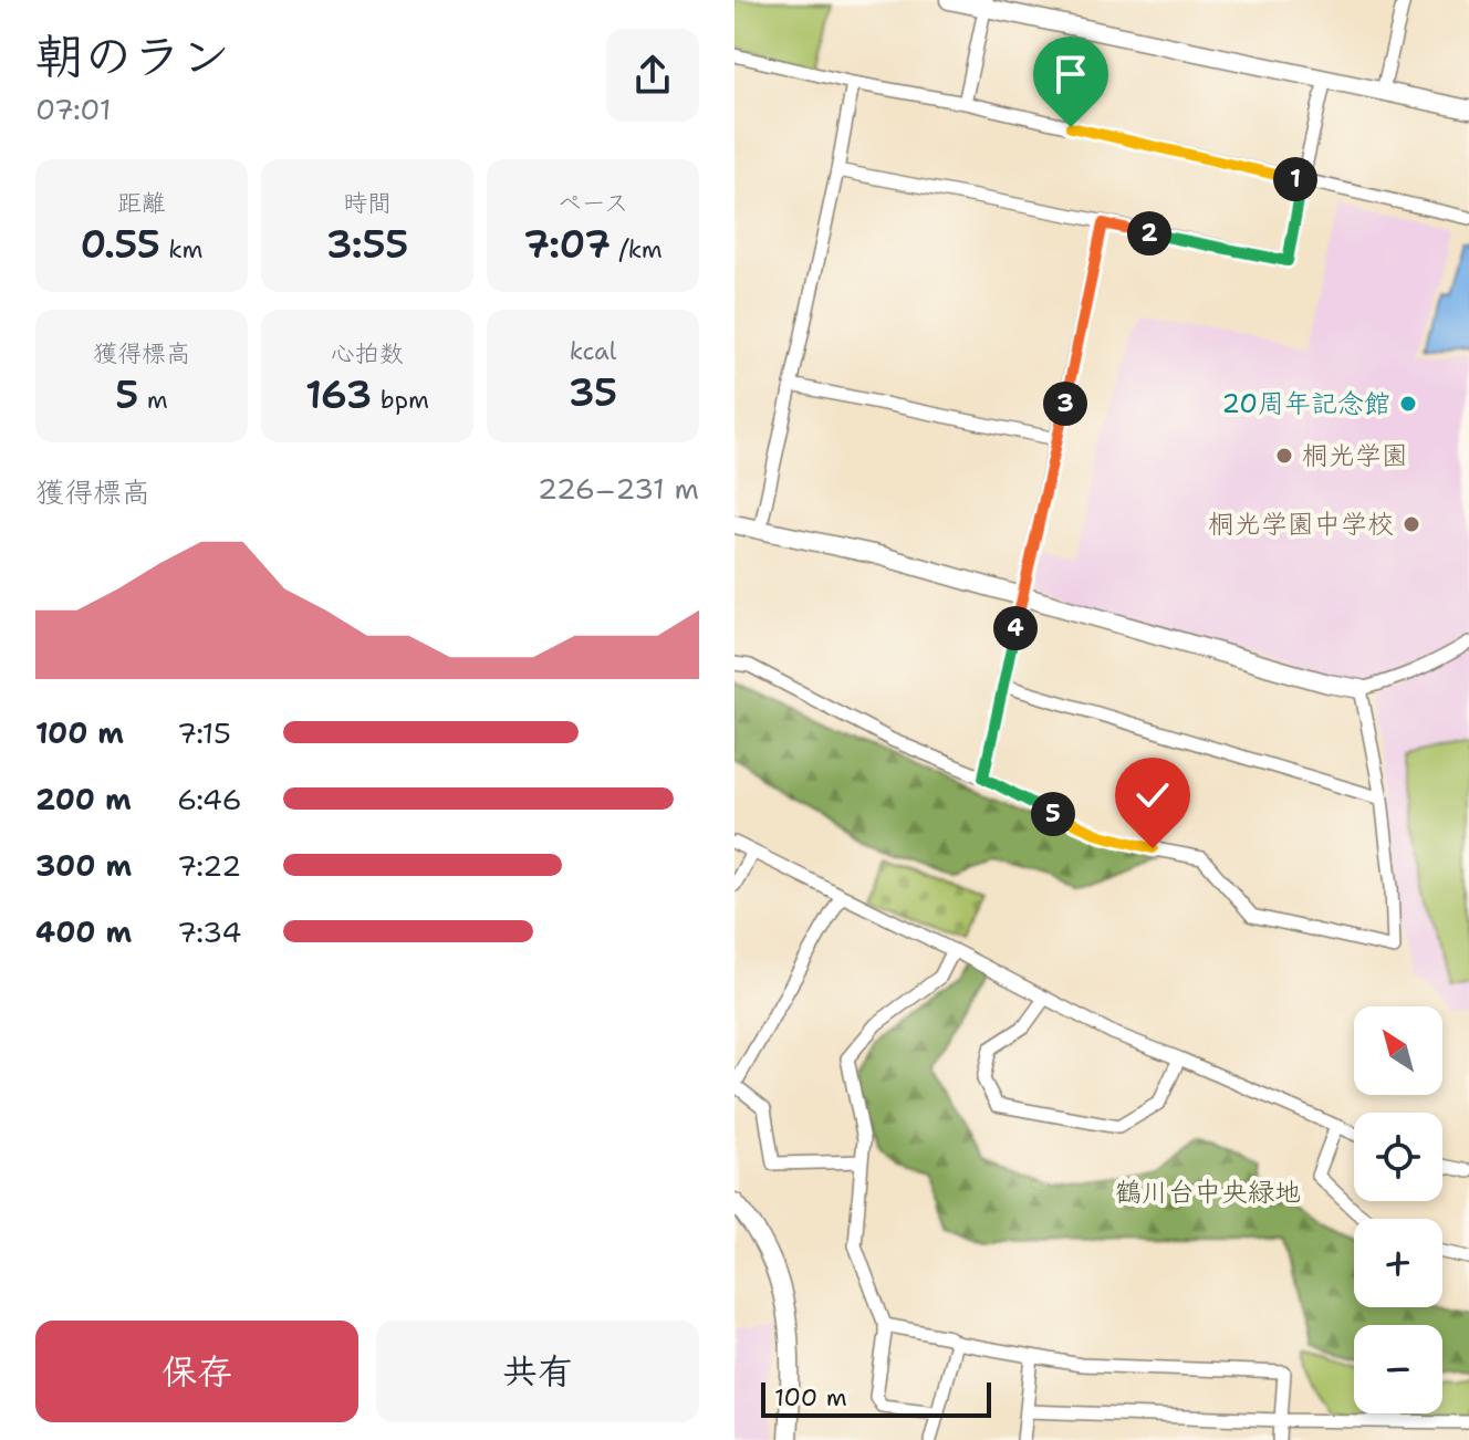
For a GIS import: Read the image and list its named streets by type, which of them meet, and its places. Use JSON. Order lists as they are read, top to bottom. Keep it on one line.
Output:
{"parks":["鶴川台中央緑地"],"places":["20周年記念館","桐光学園","桐光学園中学校"],"scale_bar":"100 m","north":"top left","page":{"heading":["朝のラン","07:01"],"stats":[["距離","0.55 km"],["時間","3:55"],["ペース","7:07 /km"],["獲得標高","5 m"],["心拍数","163 bpm"],["kcal","35"]],"pins":["1","2","3","4","5"],"chart":["獲得標高","226–231 m"],"list":[{"name":"100 m","note":"7:15"},{"name":"200 m","note":"6:46"},{"name":"300 m","note":"7:22"},{"name":"400 m","note":"7:34"}],"map_buttons":["+","−"],"buttons":["保存","共有"],"scale":"100 m"}}
